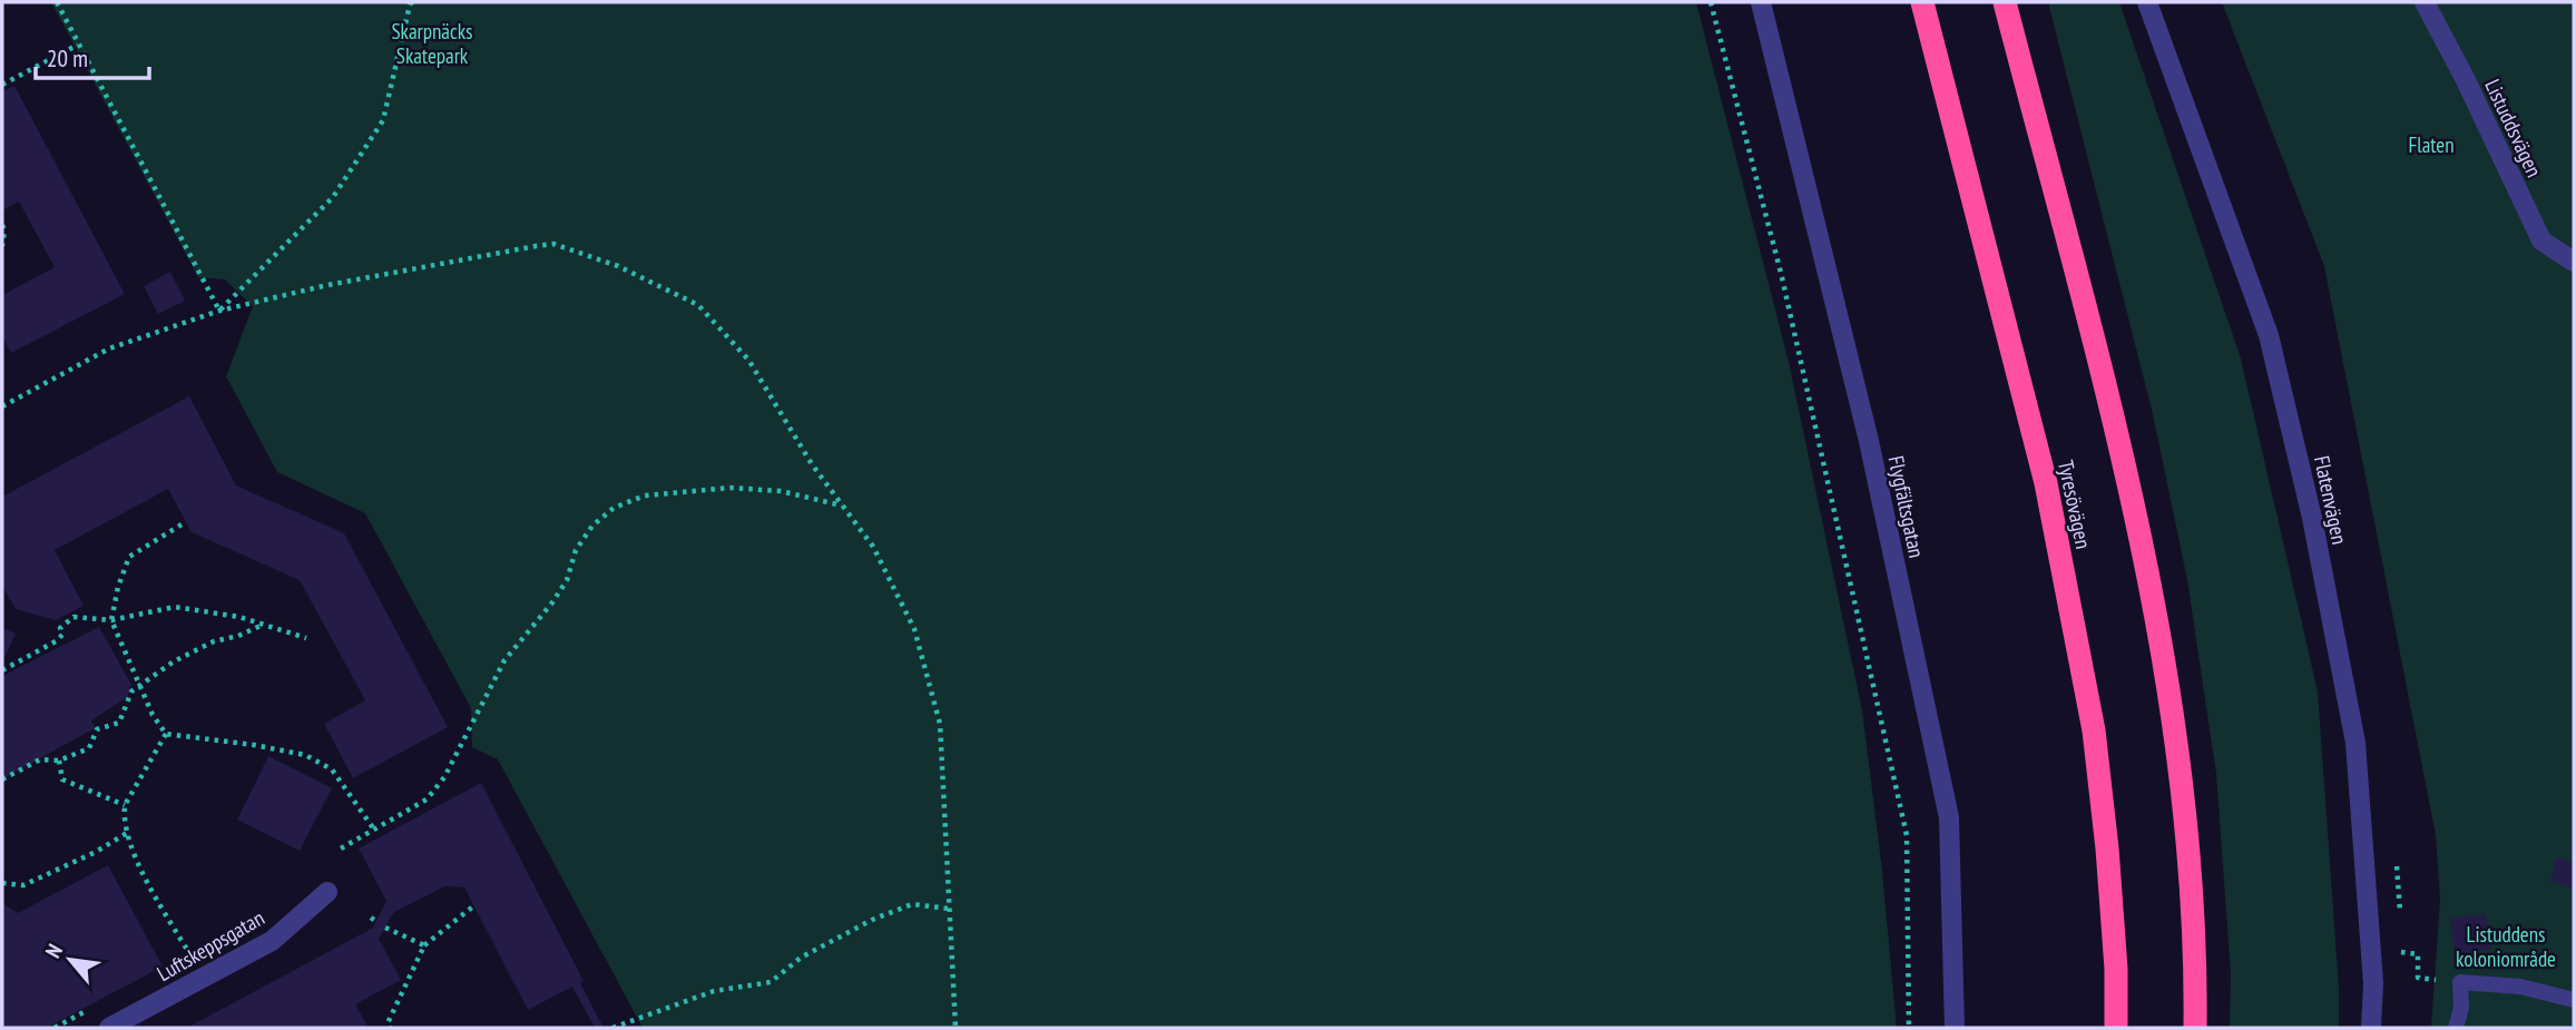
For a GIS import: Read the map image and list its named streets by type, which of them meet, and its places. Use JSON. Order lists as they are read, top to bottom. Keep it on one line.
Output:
{"streets":{"highway":["Tyresövägen"],"street":["Listuddsvägen","Flatenvägen","Flygfältsgatan","Luftskeppsgatan"]},"parks":["Skarpnäcks Skatepark","Flaten","Listuddens koloniområde"],"scale_bar":"20 m","north":"top left"}
